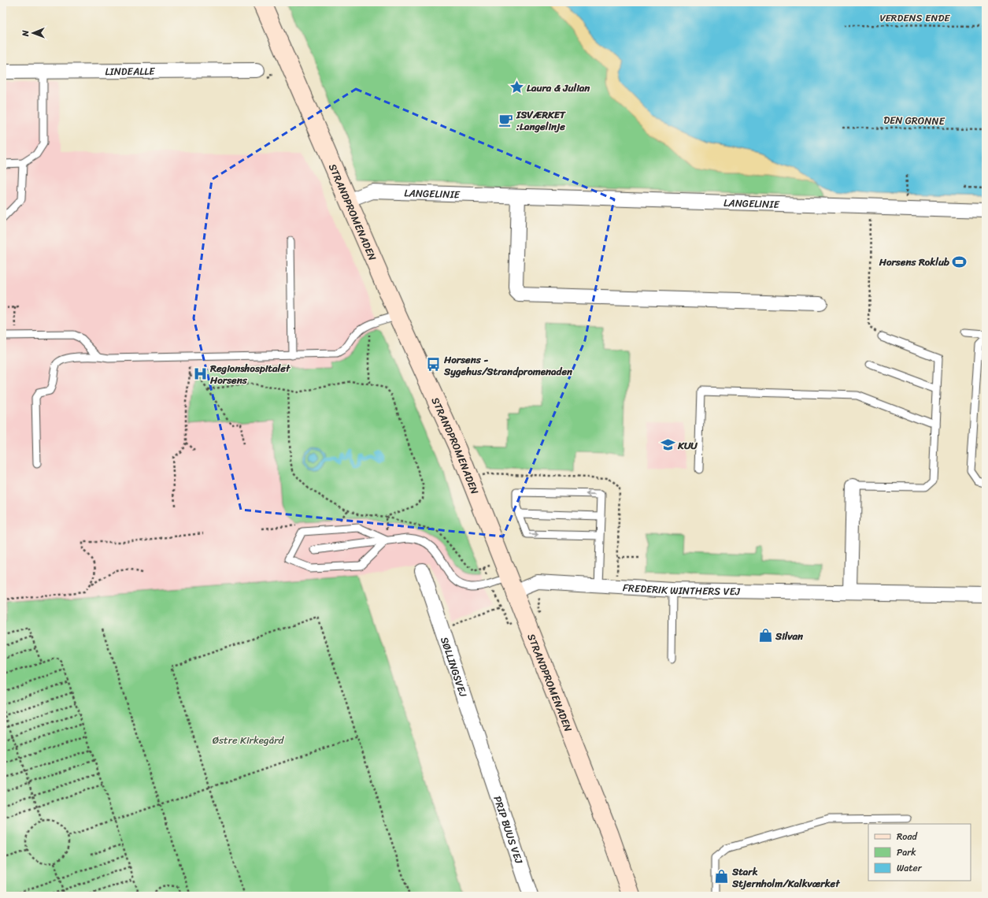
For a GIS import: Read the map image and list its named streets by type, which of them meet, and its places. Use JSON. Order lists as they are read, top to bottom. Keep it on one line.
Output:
{"streets":{"street":["LINDEALLE","LANGELINIE","STRANDPROMENADEN","FREDERIK WINTHERS VEJ","SØLLINGSVEJ","PRIP BUUS VEJ"],"path":["VERDENS ENDE","DEN GRONNE"]},"crossings":[["LANGELINIE","STRANDPROMENADEN"],["STRANDPROMENADEN","FREDERIK WINTHERS VEJ"],["SØLLINGSVEJ","PRIP BUUS VEJ"]],"parks":["Østre Kirkegård"],"places":{"place":["Laura & Julian"],"cafe":["ISVÆRKET :Langelinje"],"sports":["Horsens Roklub"],"bus stop":["Horsens - Sygehus/Strandpromenaden"],"hospital":["Regionshospitalet Horsens"],"school or university":["KUU"],"shop":["Silvan","Stark Stjernholm/Kalkværket"]},"legend":["Road","Park","Water"],"north":"left"}
